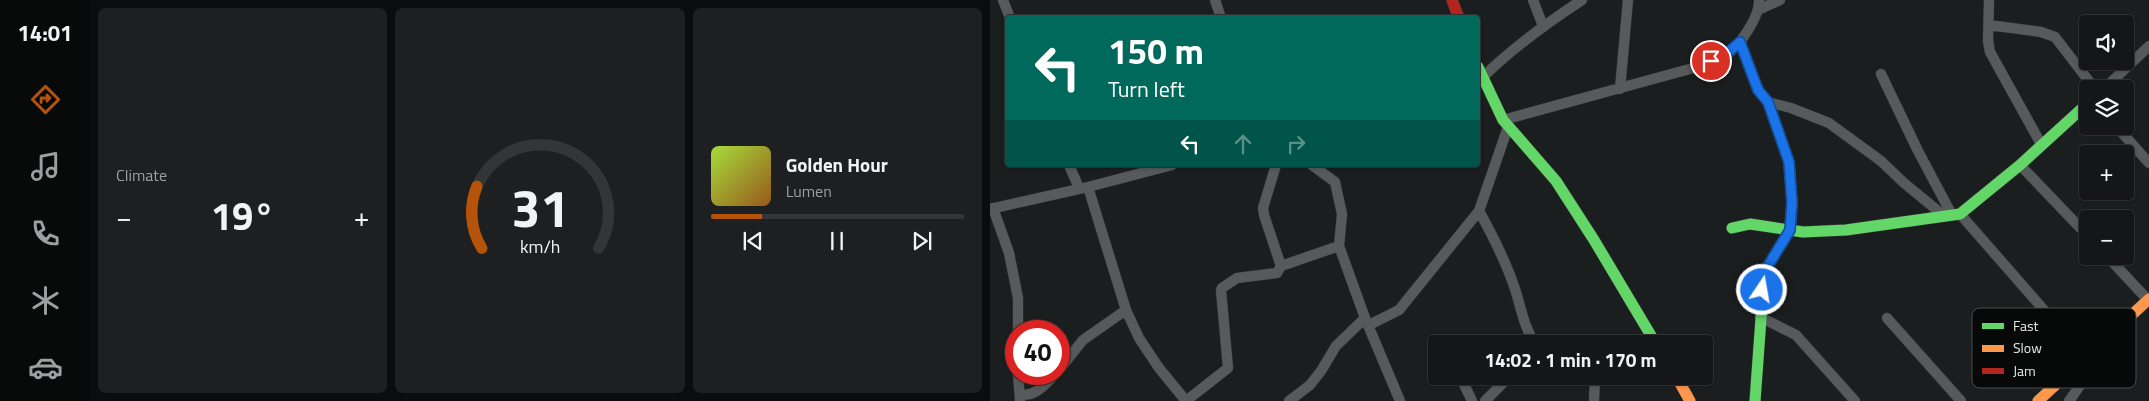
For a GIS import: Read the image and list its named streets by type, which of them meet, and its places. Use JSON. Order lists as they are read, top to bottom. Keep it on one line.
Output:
{"legend":["Fast","Slow","Jam"],"page":{"tabs":"14:01","tile":"Climate","map_buttons":["+","−"],"turn":["150 m","Turn left"],"song":["Golden Hour","Lumen"],"heat":["−","19°","+"],"limit":"40","trip":"14:02 · 1 min · 170 m","gauge":["31","km/h"]}}
